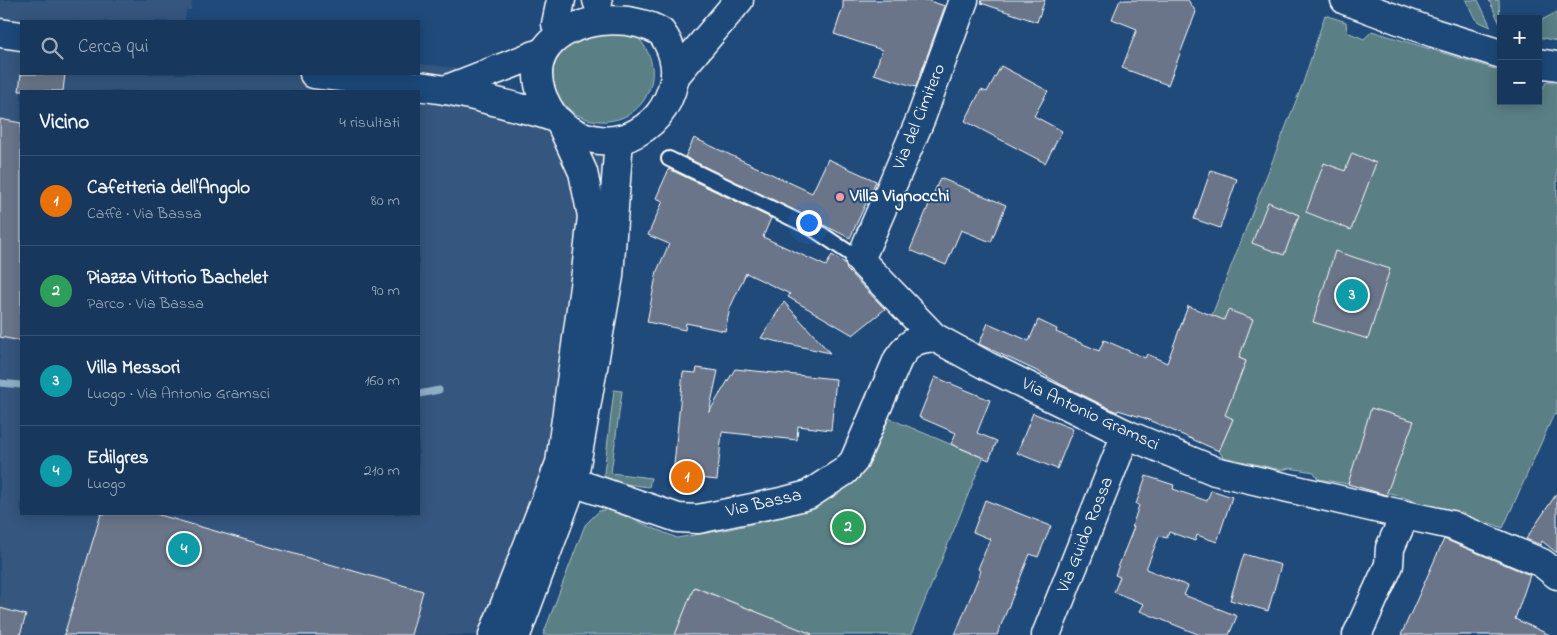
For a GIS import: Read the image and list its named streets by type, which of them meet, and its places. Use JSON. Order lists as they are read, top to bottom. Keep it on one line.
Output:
{"streets":{"street":["Via del Cimitero","Via Antonio Gramsci","Via Bassa","Via Guido Rossa"]},"crossings":[["Via del Cimitero","Via Antonio Gramsci"],["Via Antonio Gramsci","Via Bassa"],["Via Antonio Gramsci","Via Guido Rossa"]],"places":["Villa Vignocchi"],"page":{"map_buttons":["+","−"],"search":"Cerca qui","heading":["Vicino","4 risultati"],"list":[{"mark":"1","name":"Cafetteria dell'Angolo","note":"Caffè · Via Bassa","value":"80 m"},{"mark":"2","name":"Piazza Vittorio Bachelet","note":"Parco · Via Bassa","value":"90 m"},{"mark":"3","name":"Villa Messori","note":"Luogo · Via Antonio Gramsci","value":"160 m"},{"mark":"4","name":"Edilgres","note":"Luogo","value":"210 m"}],"pins":["3","1","2","4"]}}
